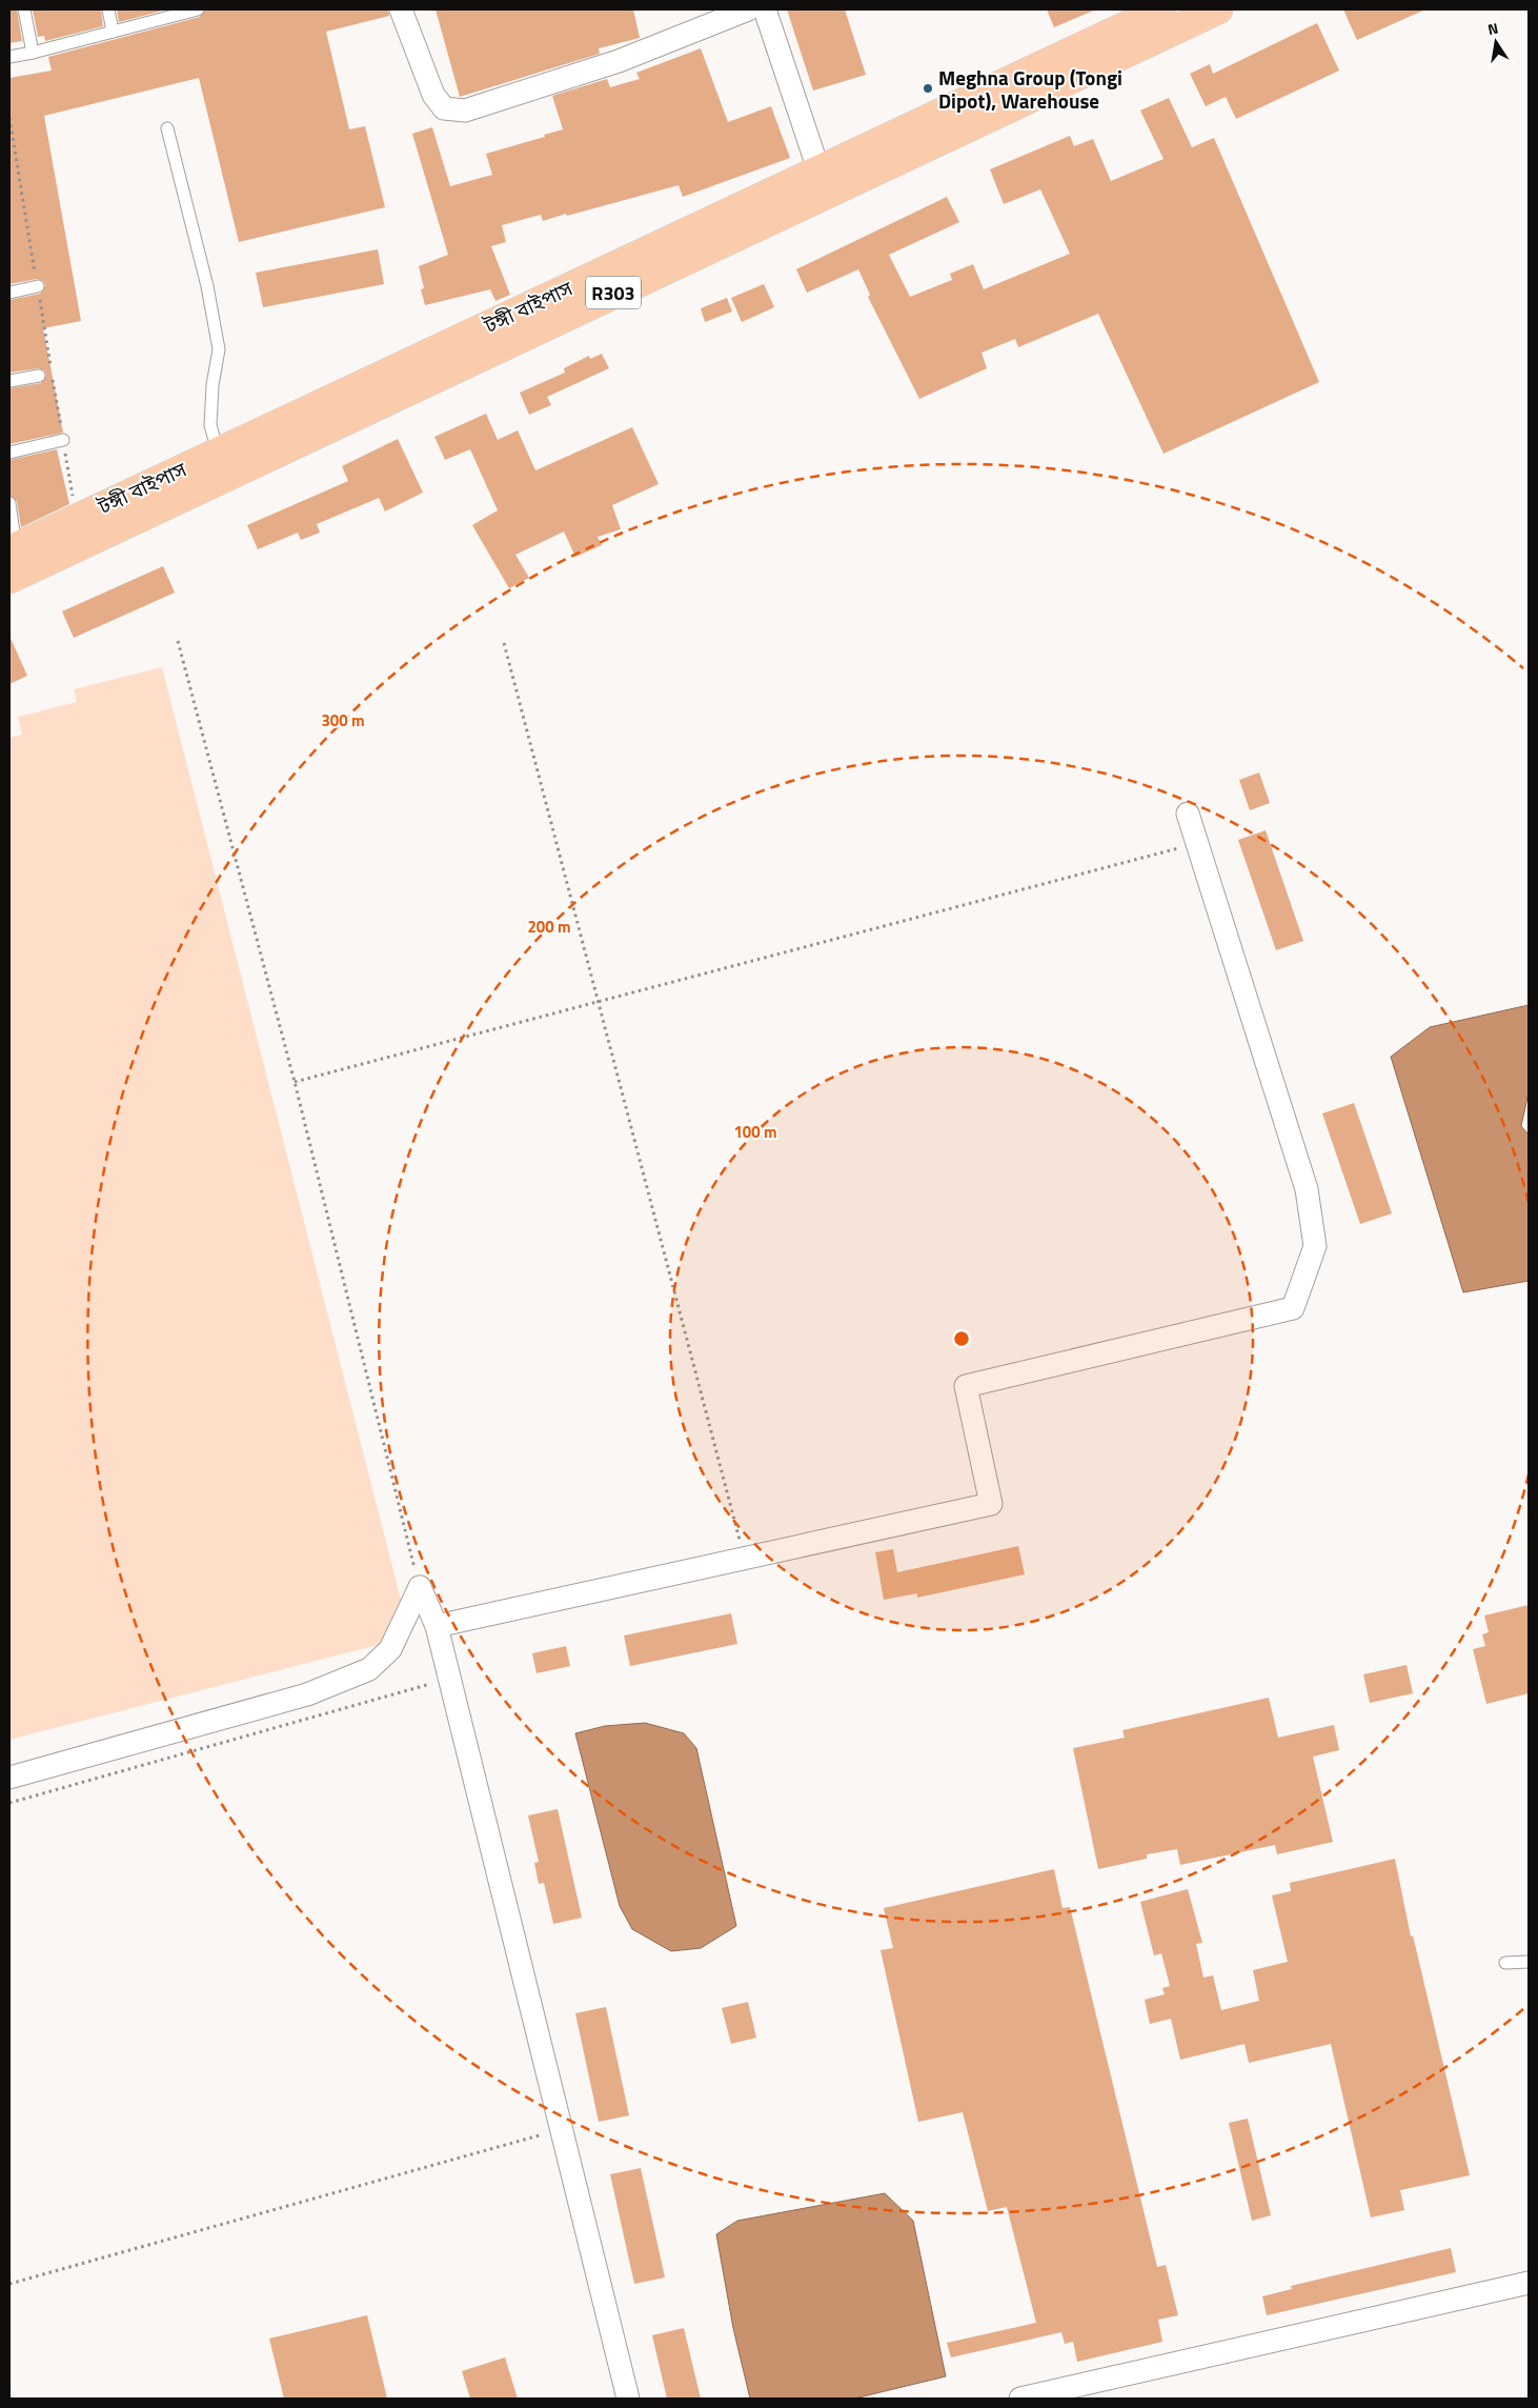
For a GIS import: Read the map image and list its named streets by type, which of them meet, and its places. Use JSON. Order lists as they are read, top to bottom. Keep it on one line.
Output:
{"streets":{"main road":["R303","টঙ্গী বাইপাস"]},"places":["Meghna Group (Tongi Dipot), Warehouse"],"north":"top","rings":["300 m","200 m","100 m"]}
